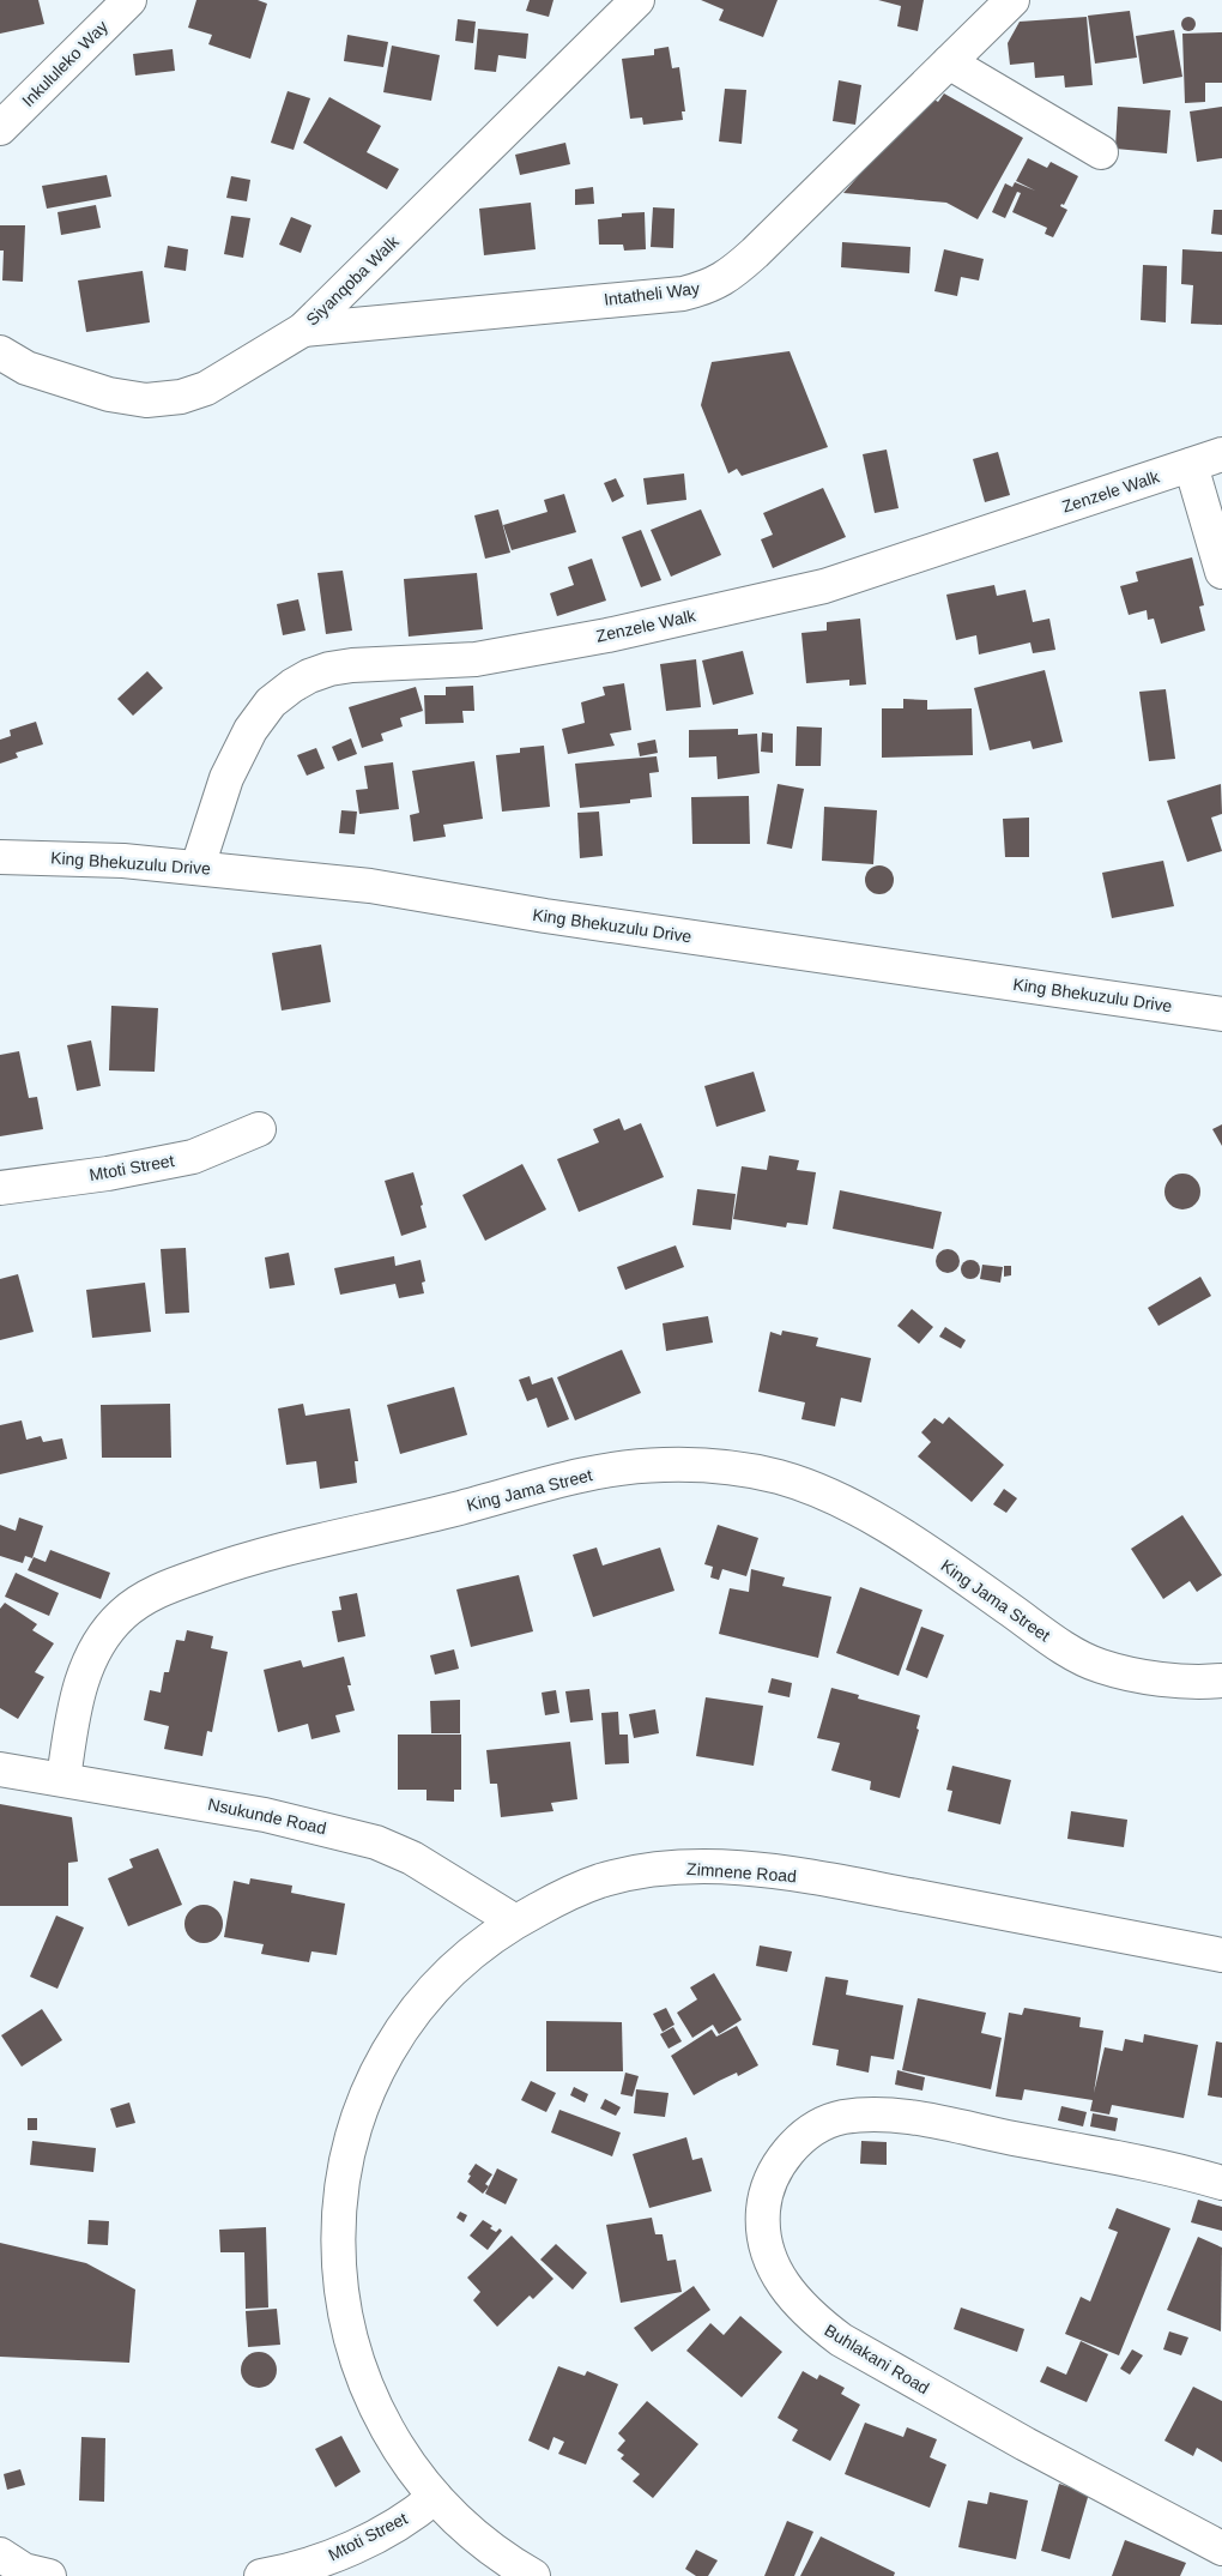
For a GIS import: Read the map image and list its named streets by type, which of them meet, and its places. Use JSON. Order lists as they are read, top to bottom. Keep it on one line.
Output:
{"streets":{"street":["Inkululeko Way","Siyanqoba Walk","Intatheli Way","Zenzele Walk","King Bhekuzulu Drive","Mtoti Street","King Jama Street","Nsukunde Road","Zimnene Road","Buhlakani Road"]},"crossings":[["Siyanqoba Walk","Intatheli Way"],["Zenzele Walk","King Bhekuzulu Drive"],["Mtoti Street","Zimnene Road"],["King Jama Street","Nsukunde Road"],["Nsukunde Road","Zimnene Road"]]}
